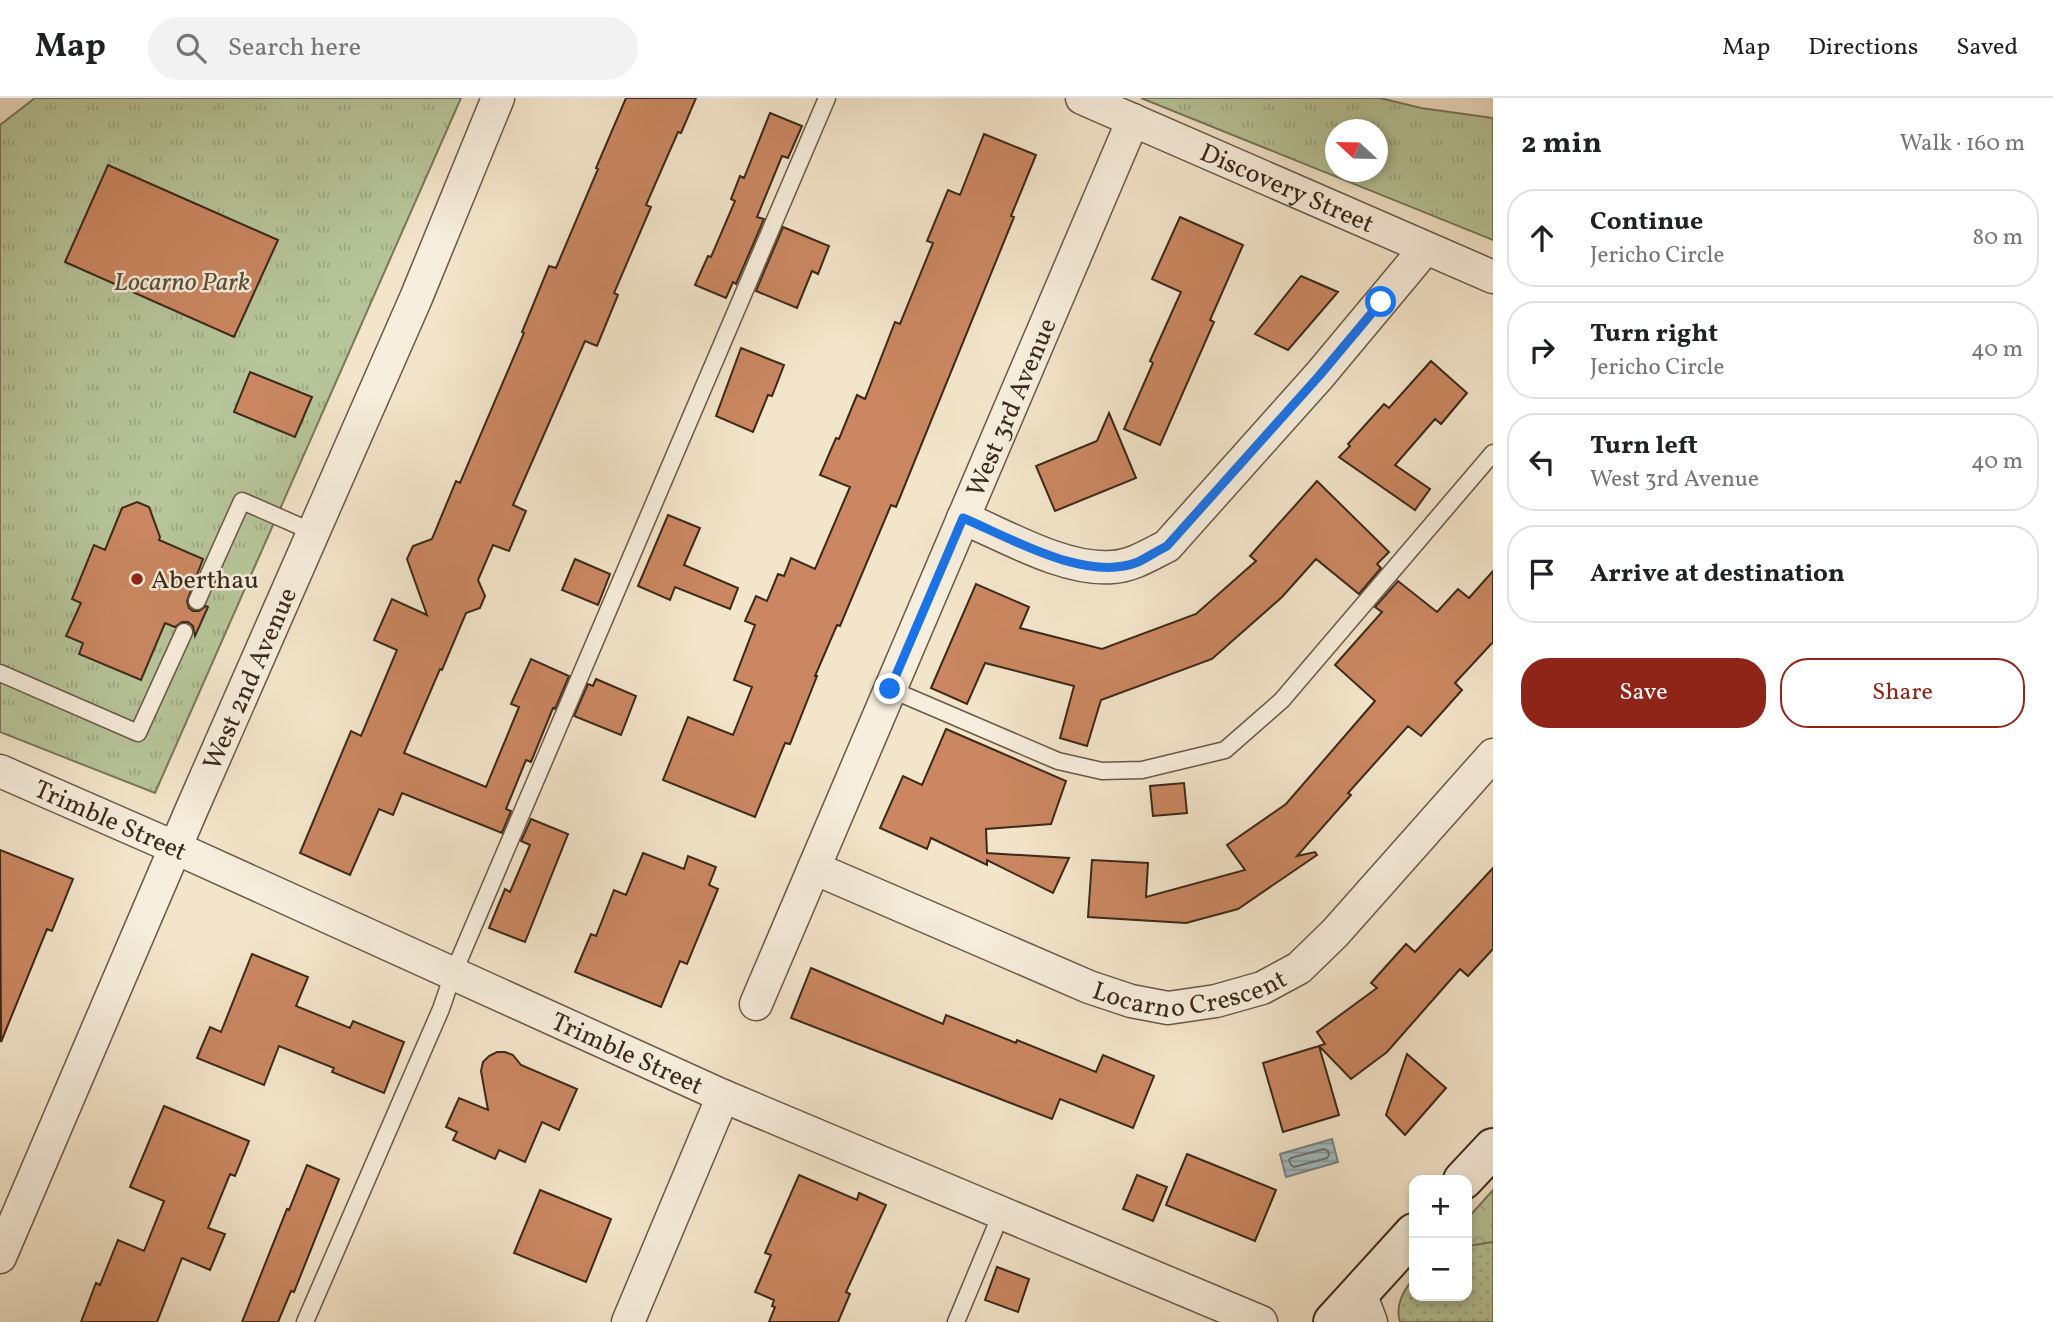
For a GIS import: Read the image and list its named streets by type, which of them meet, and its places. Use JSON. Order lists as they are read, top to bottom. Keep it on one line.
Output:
{"streets":{"street":["Discovery Street","West 3rd Avenue","West 2nd Avenue","Trimble Street","Locarno Crescent"]},"crossings":[["Discovery Street","West 3rd Avenue"],["West 3rd Avenue","Locarno Crescent"],["West 2nd Avenue","Trimble Street"]],"parks":["Locarno Park"],"places":["Aberthau"],"north":"left","page":{"header":"Map","search":"Search here","nav":["Map","Directions","Saved"],"heading":["2 min","Walk · 160 m"],"list":[["Continue","Jericho Circle","80 m"],["Turn right","Jericho Circle","40 m"],["Turn left","West 3rd Avenue","40 m"],"Arrive at destination"],"buttons":["Save","Share"],"map_buttons":["+","−"]}}
